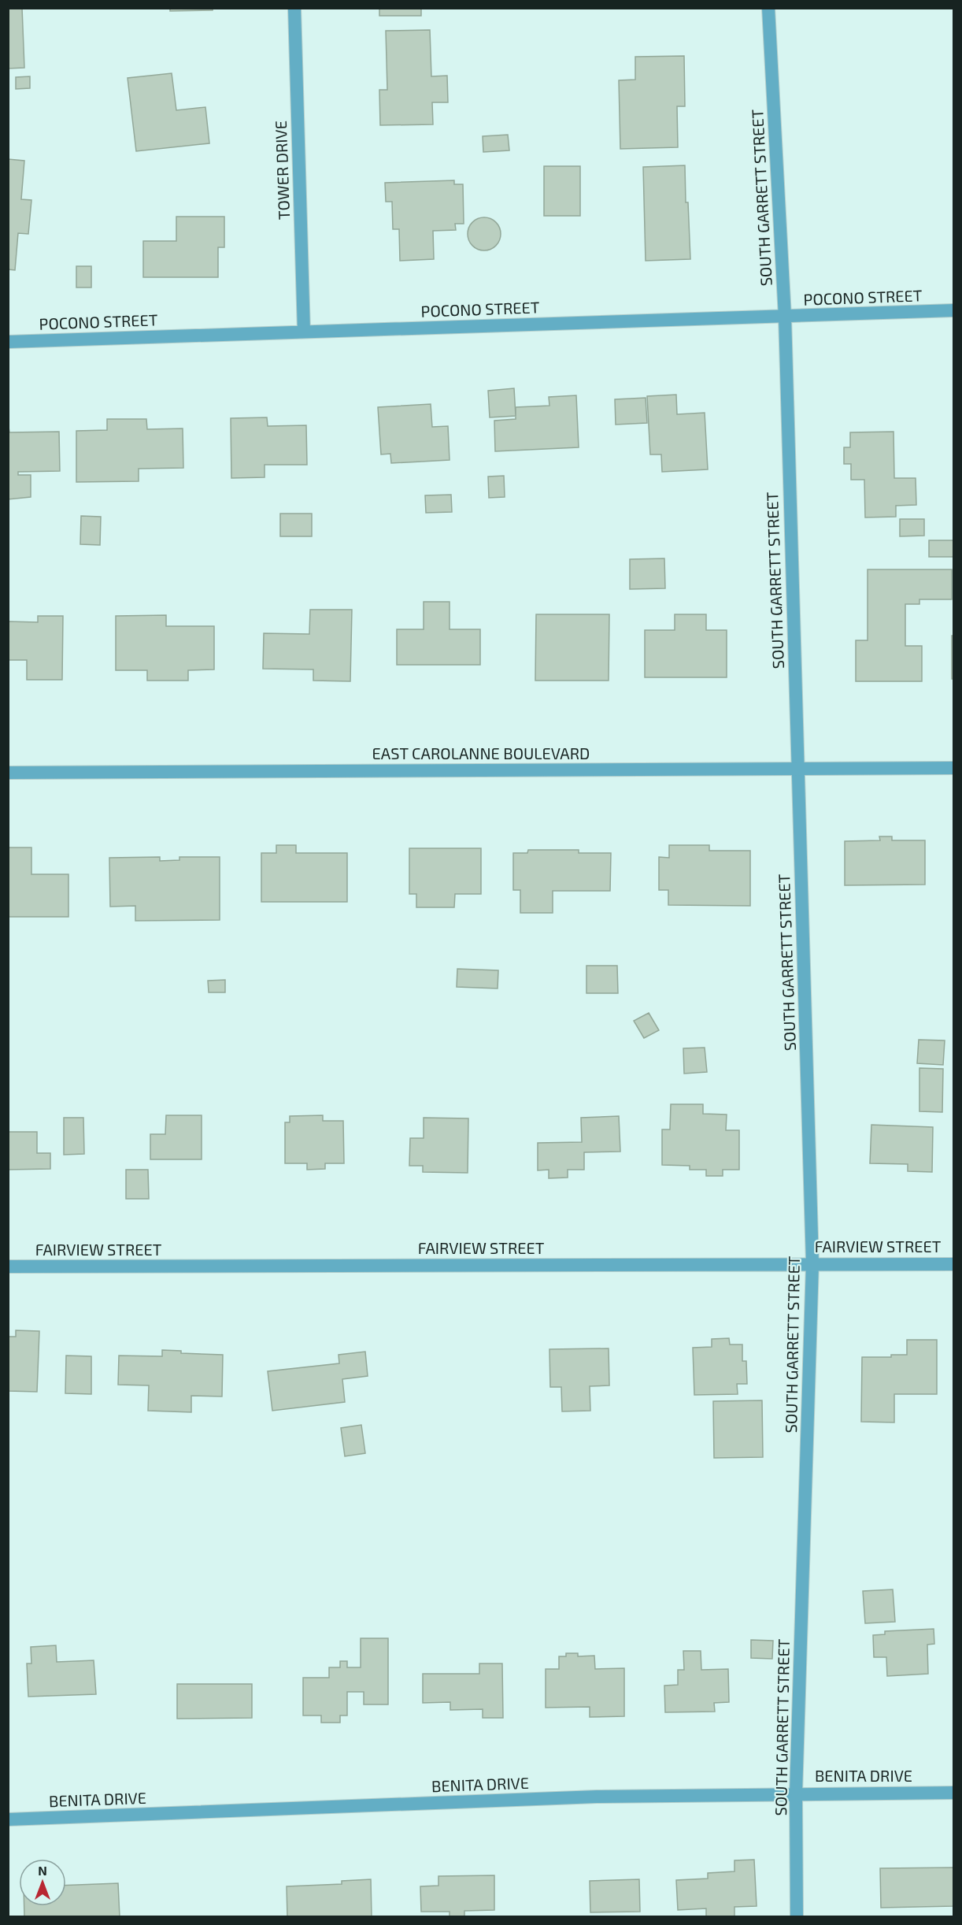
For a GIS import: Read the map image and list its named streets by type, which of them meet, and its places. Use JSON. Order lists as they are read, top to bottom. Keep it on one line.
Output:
{"streets":{"street":["TOWER DRIVE","SOUTH GARRETT STREET","POCONO STREET","EAST CAROLANNE BOULEVARD","FAIRVIEW STREET","BENITA DRIVE"]},"crossings":[["TOWER DRIVE","POCONO STREET"],["SOUTH GARRETT STREET","POCONO STREET"],["SOUTH GARRETT STREET","EAST CAROLANNE BOULEVARD"],["SOUTH GARRETT STREET","FAIRVIEW STREET"],["SOUTH GARRETT STREET","BENITA DRIVE"]],"north":"top"}
